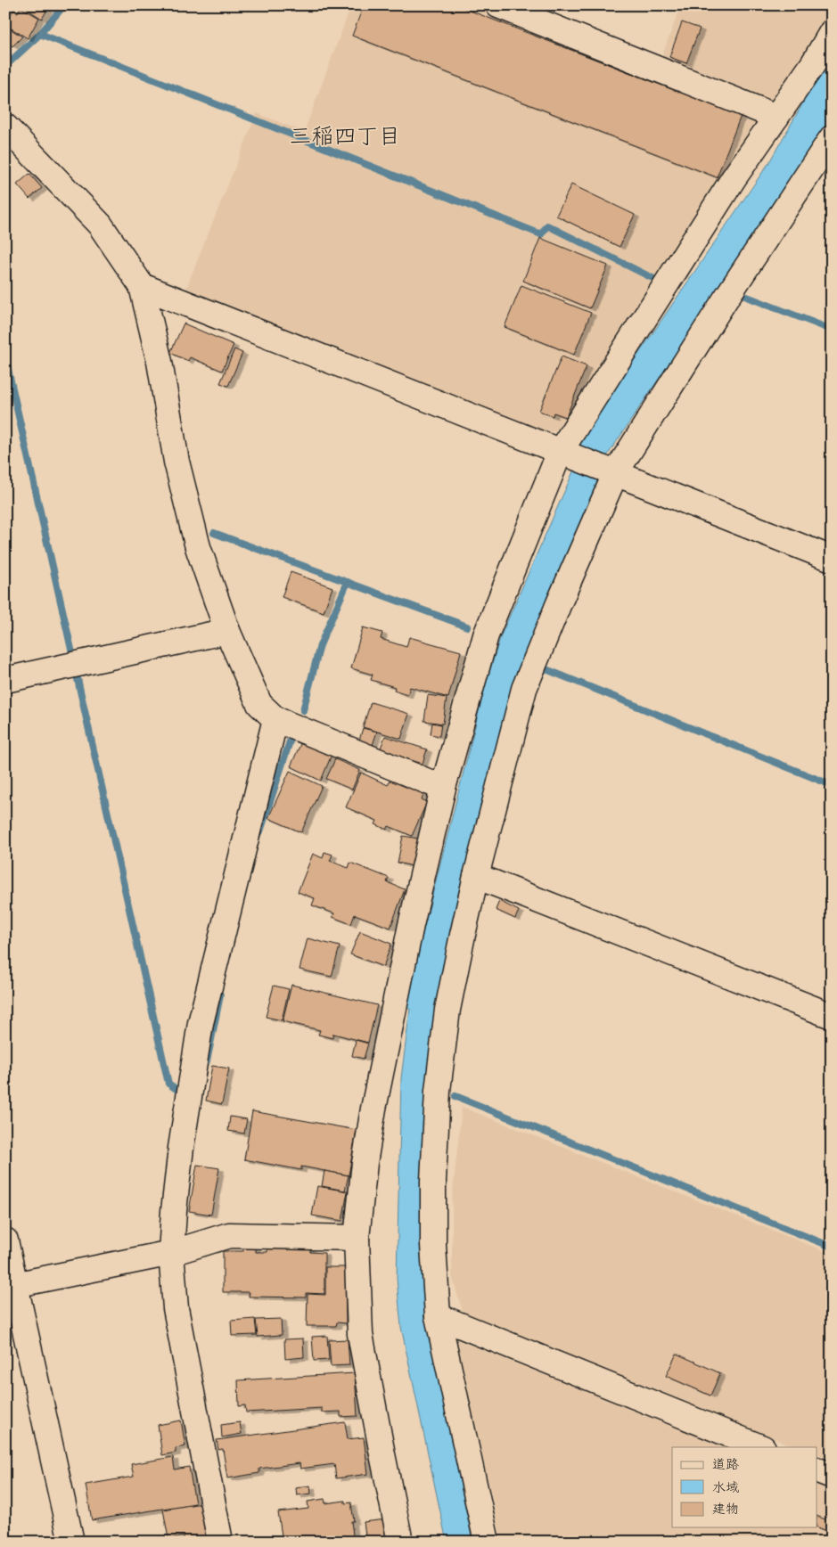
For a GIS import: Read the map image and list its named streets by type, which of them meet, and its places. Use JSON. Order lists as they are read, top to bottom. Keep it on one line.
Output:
{"districts":["三稲四丁目"],"legend":["道路","水域","建物"]}
